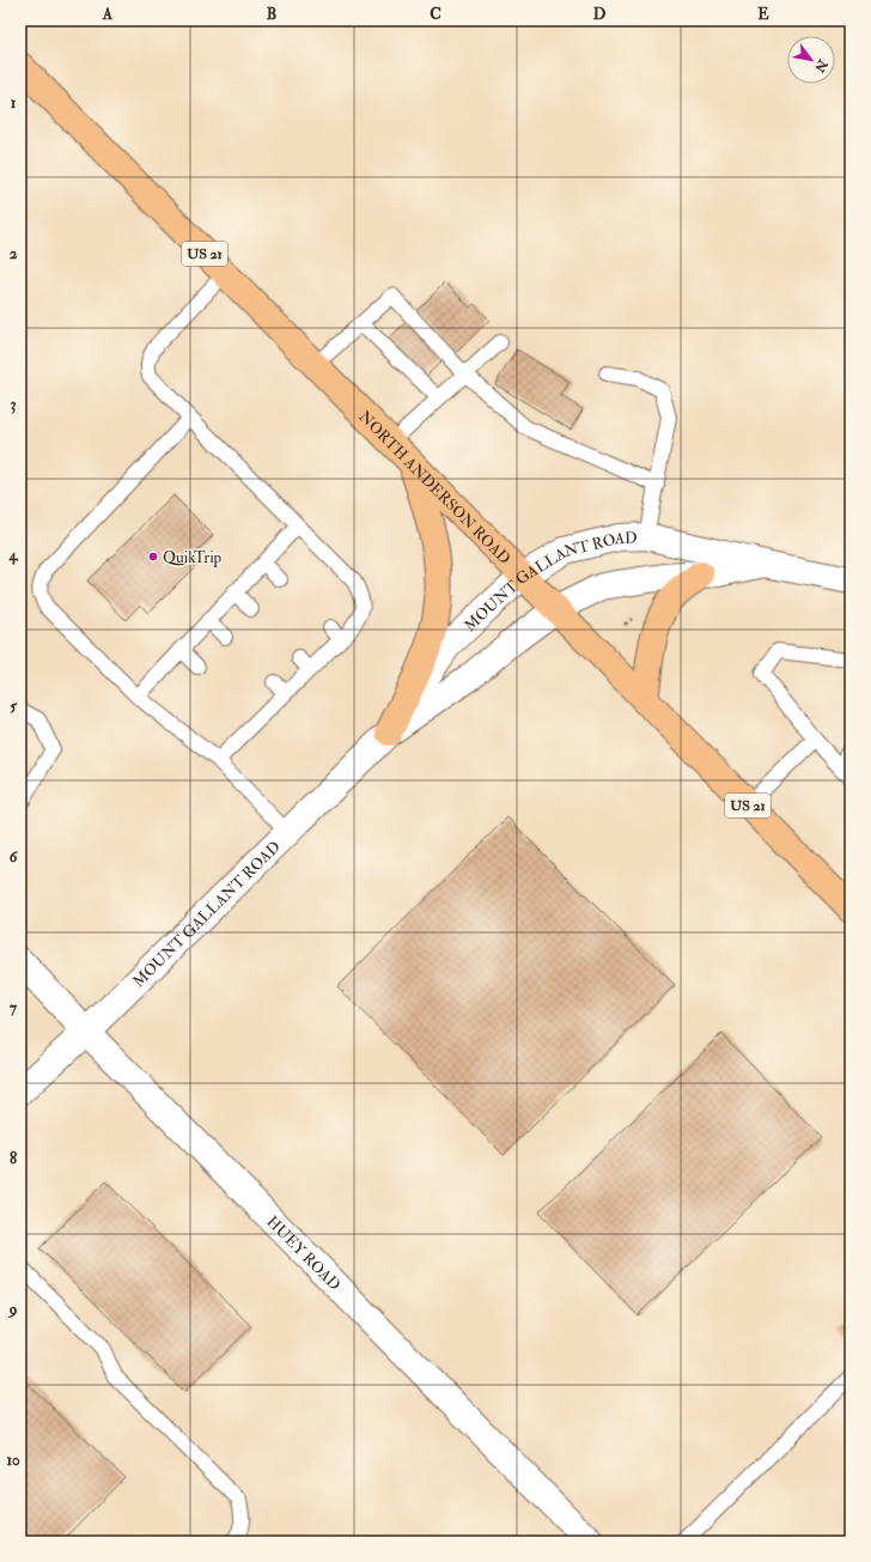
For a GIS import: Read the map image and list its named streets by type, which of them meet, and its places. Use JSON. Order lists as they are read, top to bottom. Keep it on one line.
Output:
{"streets":{"main road":["US 21","NORTH ANDERSON ROAD"],"street":["MOUNT GALLANT ROAD","HUEY ROAD"]},"crossings":[["NORTH ANDERSON ROAD","MOUNT GALLANT ROAD"],["MOUNT GALLANT ROAD","HUEY ROAD"]],"places":["QuikTrip"],"north":"bottom right","grid":{"columns":["A","B","C","D","E"],"rows":["1","2","3","4","5","6","7","8","9","10"]}}
